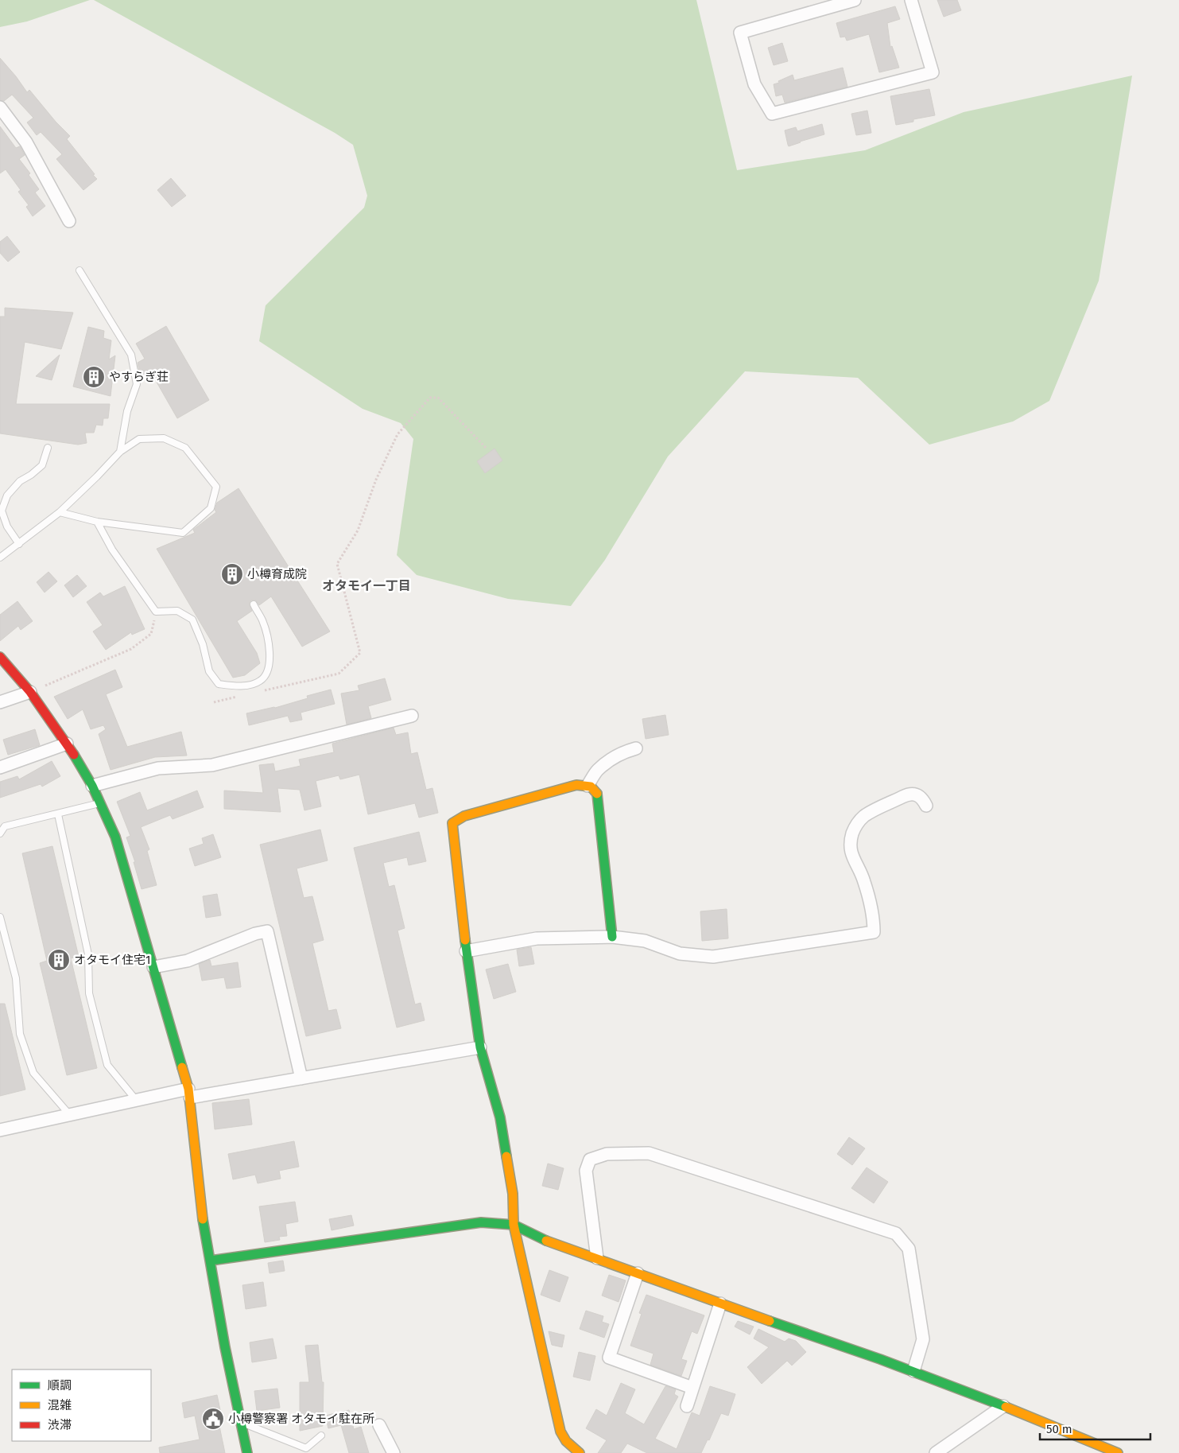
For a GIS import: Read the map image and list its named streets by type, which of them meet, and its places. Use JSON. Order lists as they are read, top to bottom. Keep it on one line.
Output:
{"districts":["オタモイ一丁目"],"places":{"building":["やすらぎ荘","小樽育成院","オタモイ住宅1"],"public building":["小樽警察署 オタモイ駐在所"]},"legend":["順調","混雑","渋滞"],"scale_bar":"50 m"}
